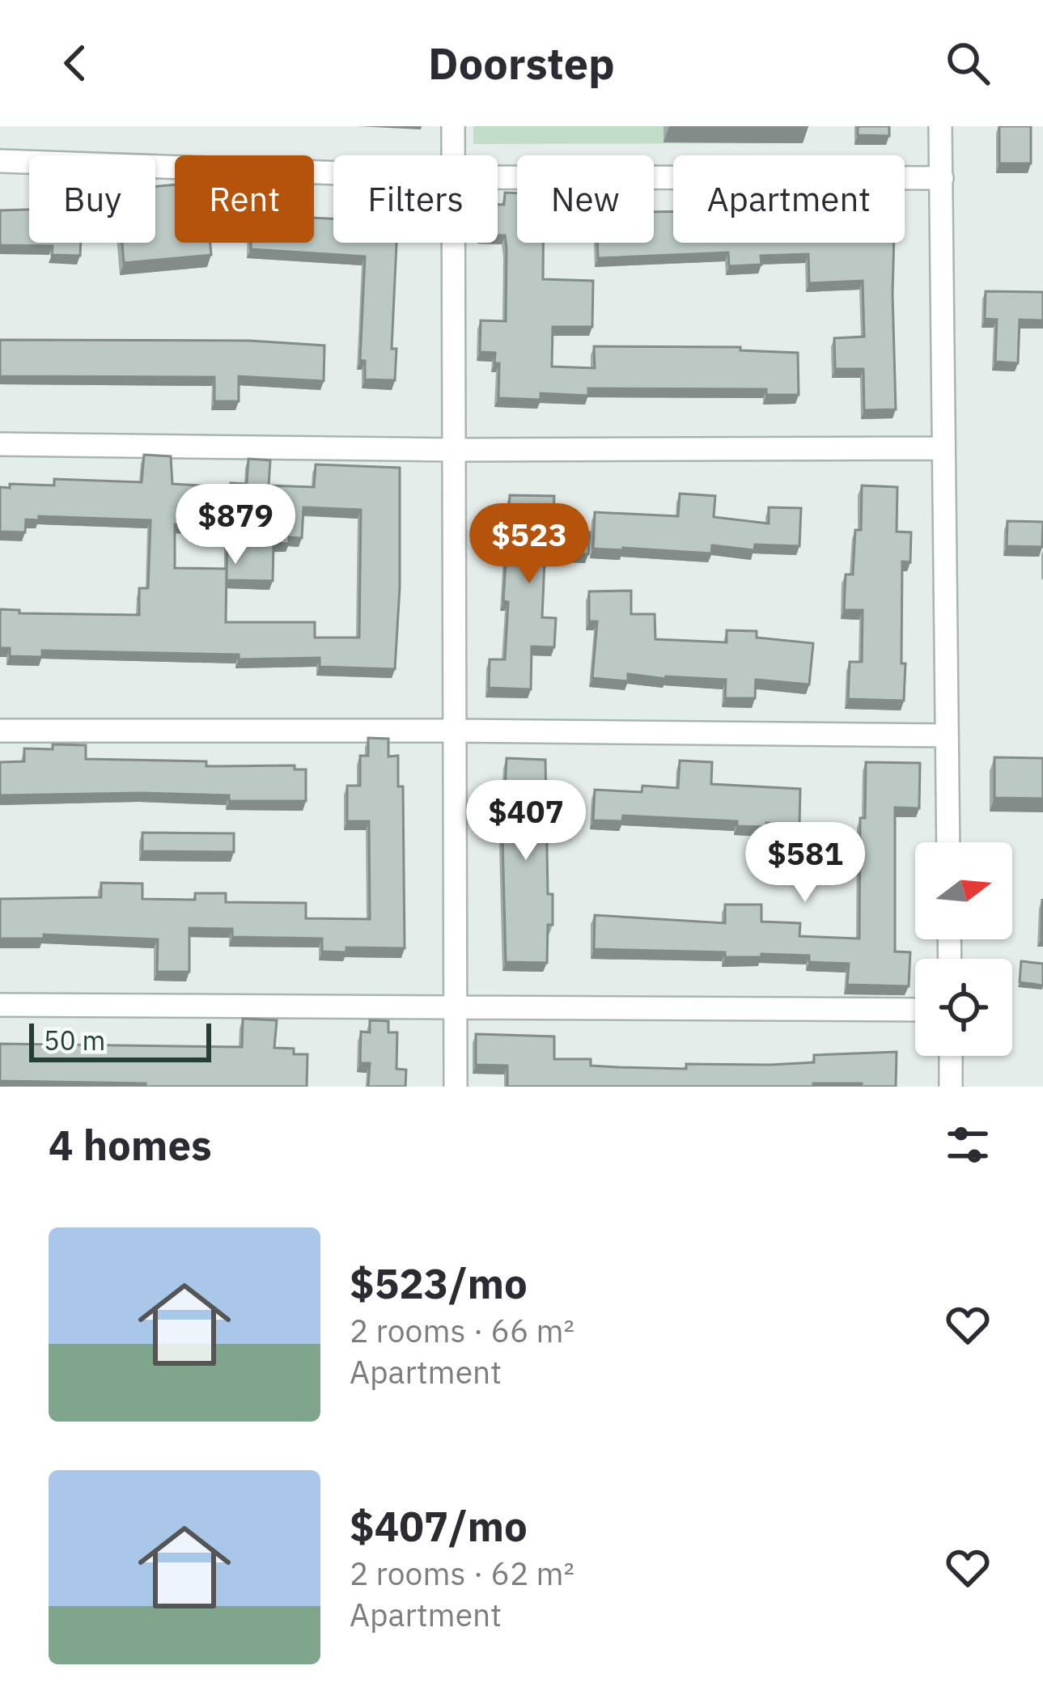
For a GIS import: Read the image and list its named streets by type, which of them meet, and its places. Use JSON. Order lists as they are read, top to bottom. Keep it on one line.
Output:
{"scale_bar":"50 m","north":"right","page":{"header":"Doorstep","chip":["Buy","Rent","Filters","New","Apartment"],"price":["$879","$523","$407","$581"],"scale":"50 m","heading":"4 homes","list":[{"name":"$523/mo","note":"2 rooms · 66 m² · Apartment"},{"name":"$407/mo","note":"2 rooms · 62 m² · Apartment"}]}}
